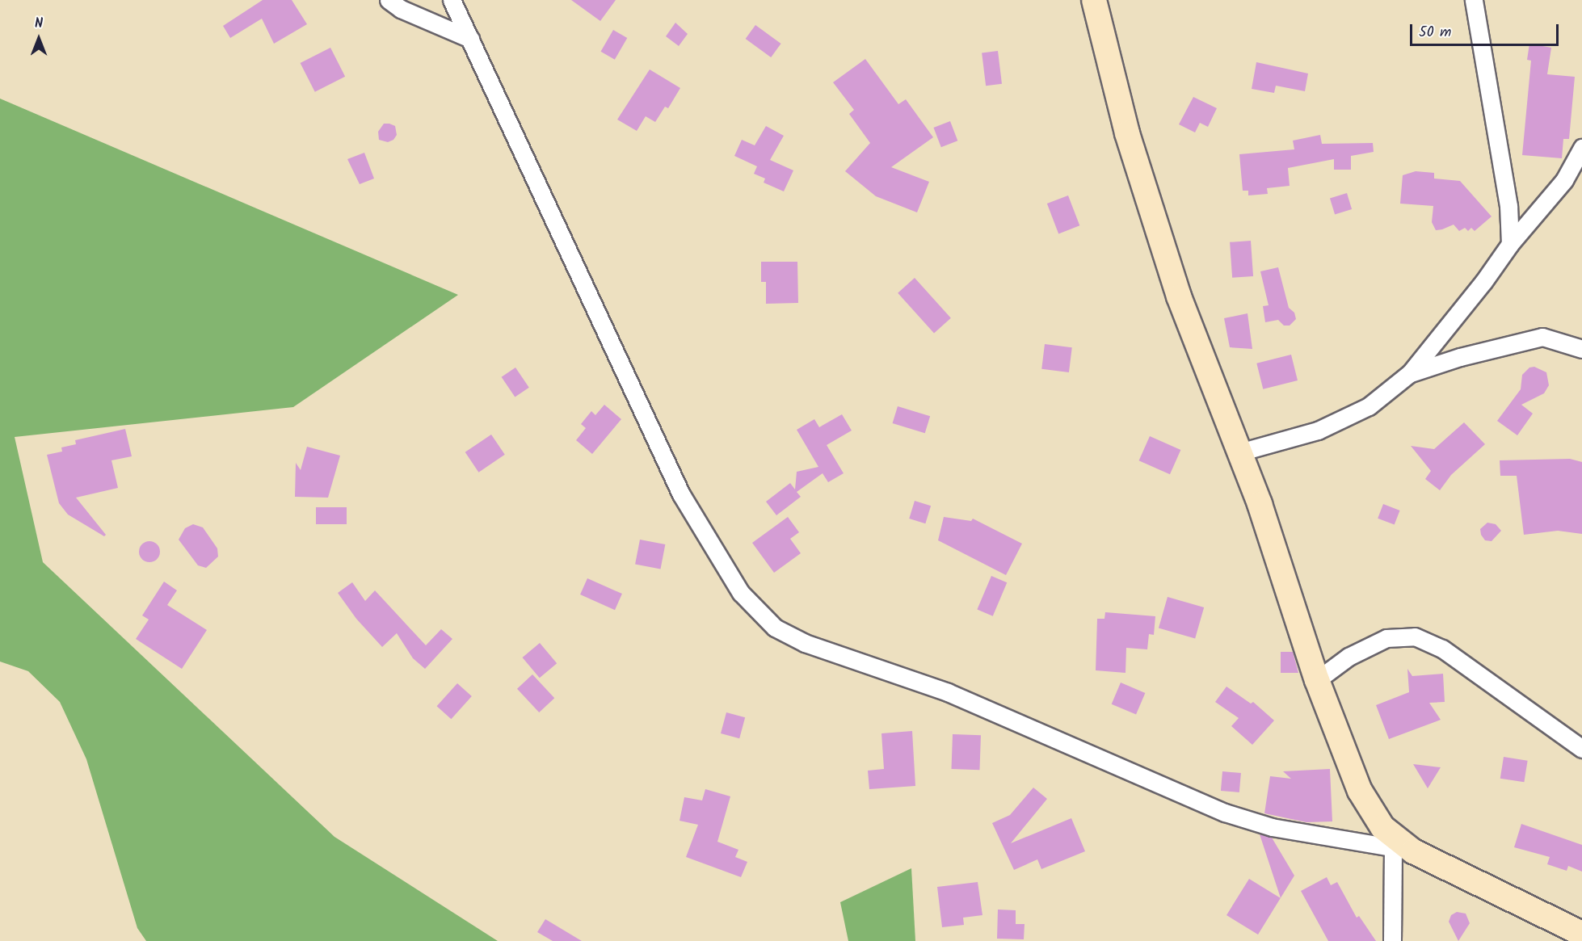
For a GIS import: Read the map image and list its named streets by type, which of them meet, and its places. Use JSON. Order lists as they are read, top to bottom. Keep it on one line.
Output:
{"scale_bar":"50 m","north":"top"}
